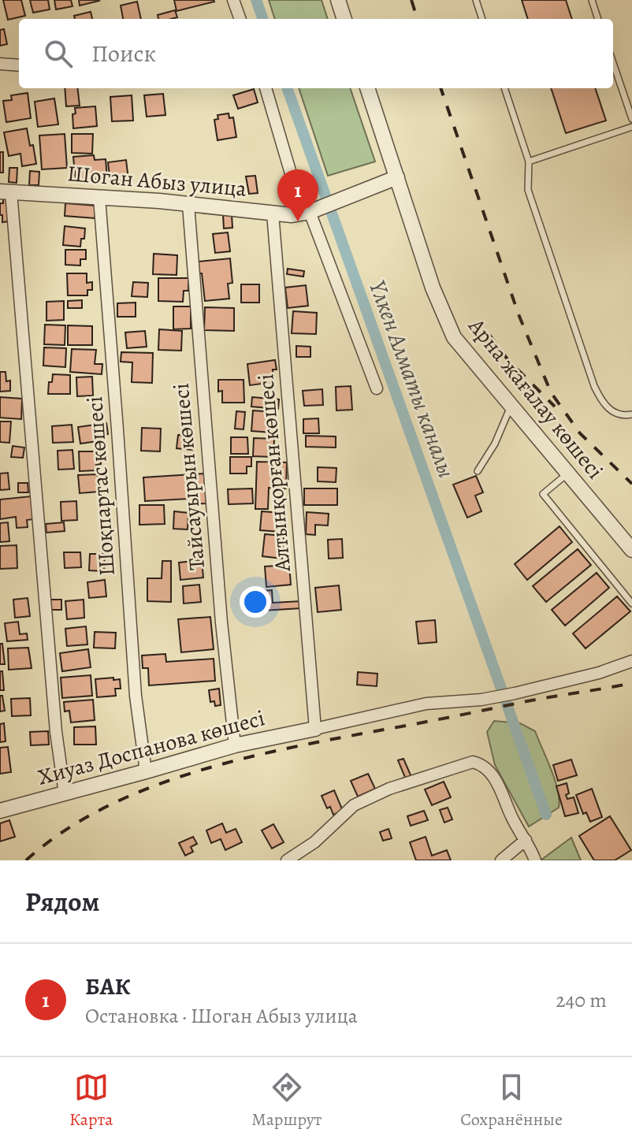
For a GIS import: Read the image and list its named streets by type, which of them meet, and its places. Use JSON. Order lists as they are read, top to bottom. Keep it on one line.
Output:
{"streets":{"street":["Шоган Абыз улица","Арна жағалау көшесі","Алтынқорған көшесі","Тайсауырын көшесі","Шоқпартас көшесі","Хиуаз Доспанова көшесі"]},"crossings":[["Шоган Абыз улица","Алтынқорған көшесі"],["Шоган Абыз улица","Тайсауырын көшесі"],["Шоган Абыз улица","Шоқпартас көшесі"],["Алтынқорған көшесі","Хиуаз Доспанова көшесі"],["Тайсауырын көшесі","Хиуаз Доспанова көшесі"],["Шоқпартас көшесі","Хиуаз Доспанова көшесі"]],"water":["Үлкен Алматы каналы"],"page":{"search":"Поиск","pins":"1","heading":"Рядом","list":[{"mark":"1","name":"БАК","note":"Остановка · Шоган Абыз улица","value":"240 m"}],"nav":["Карта","Маршрут","Сохранённые"]}}
